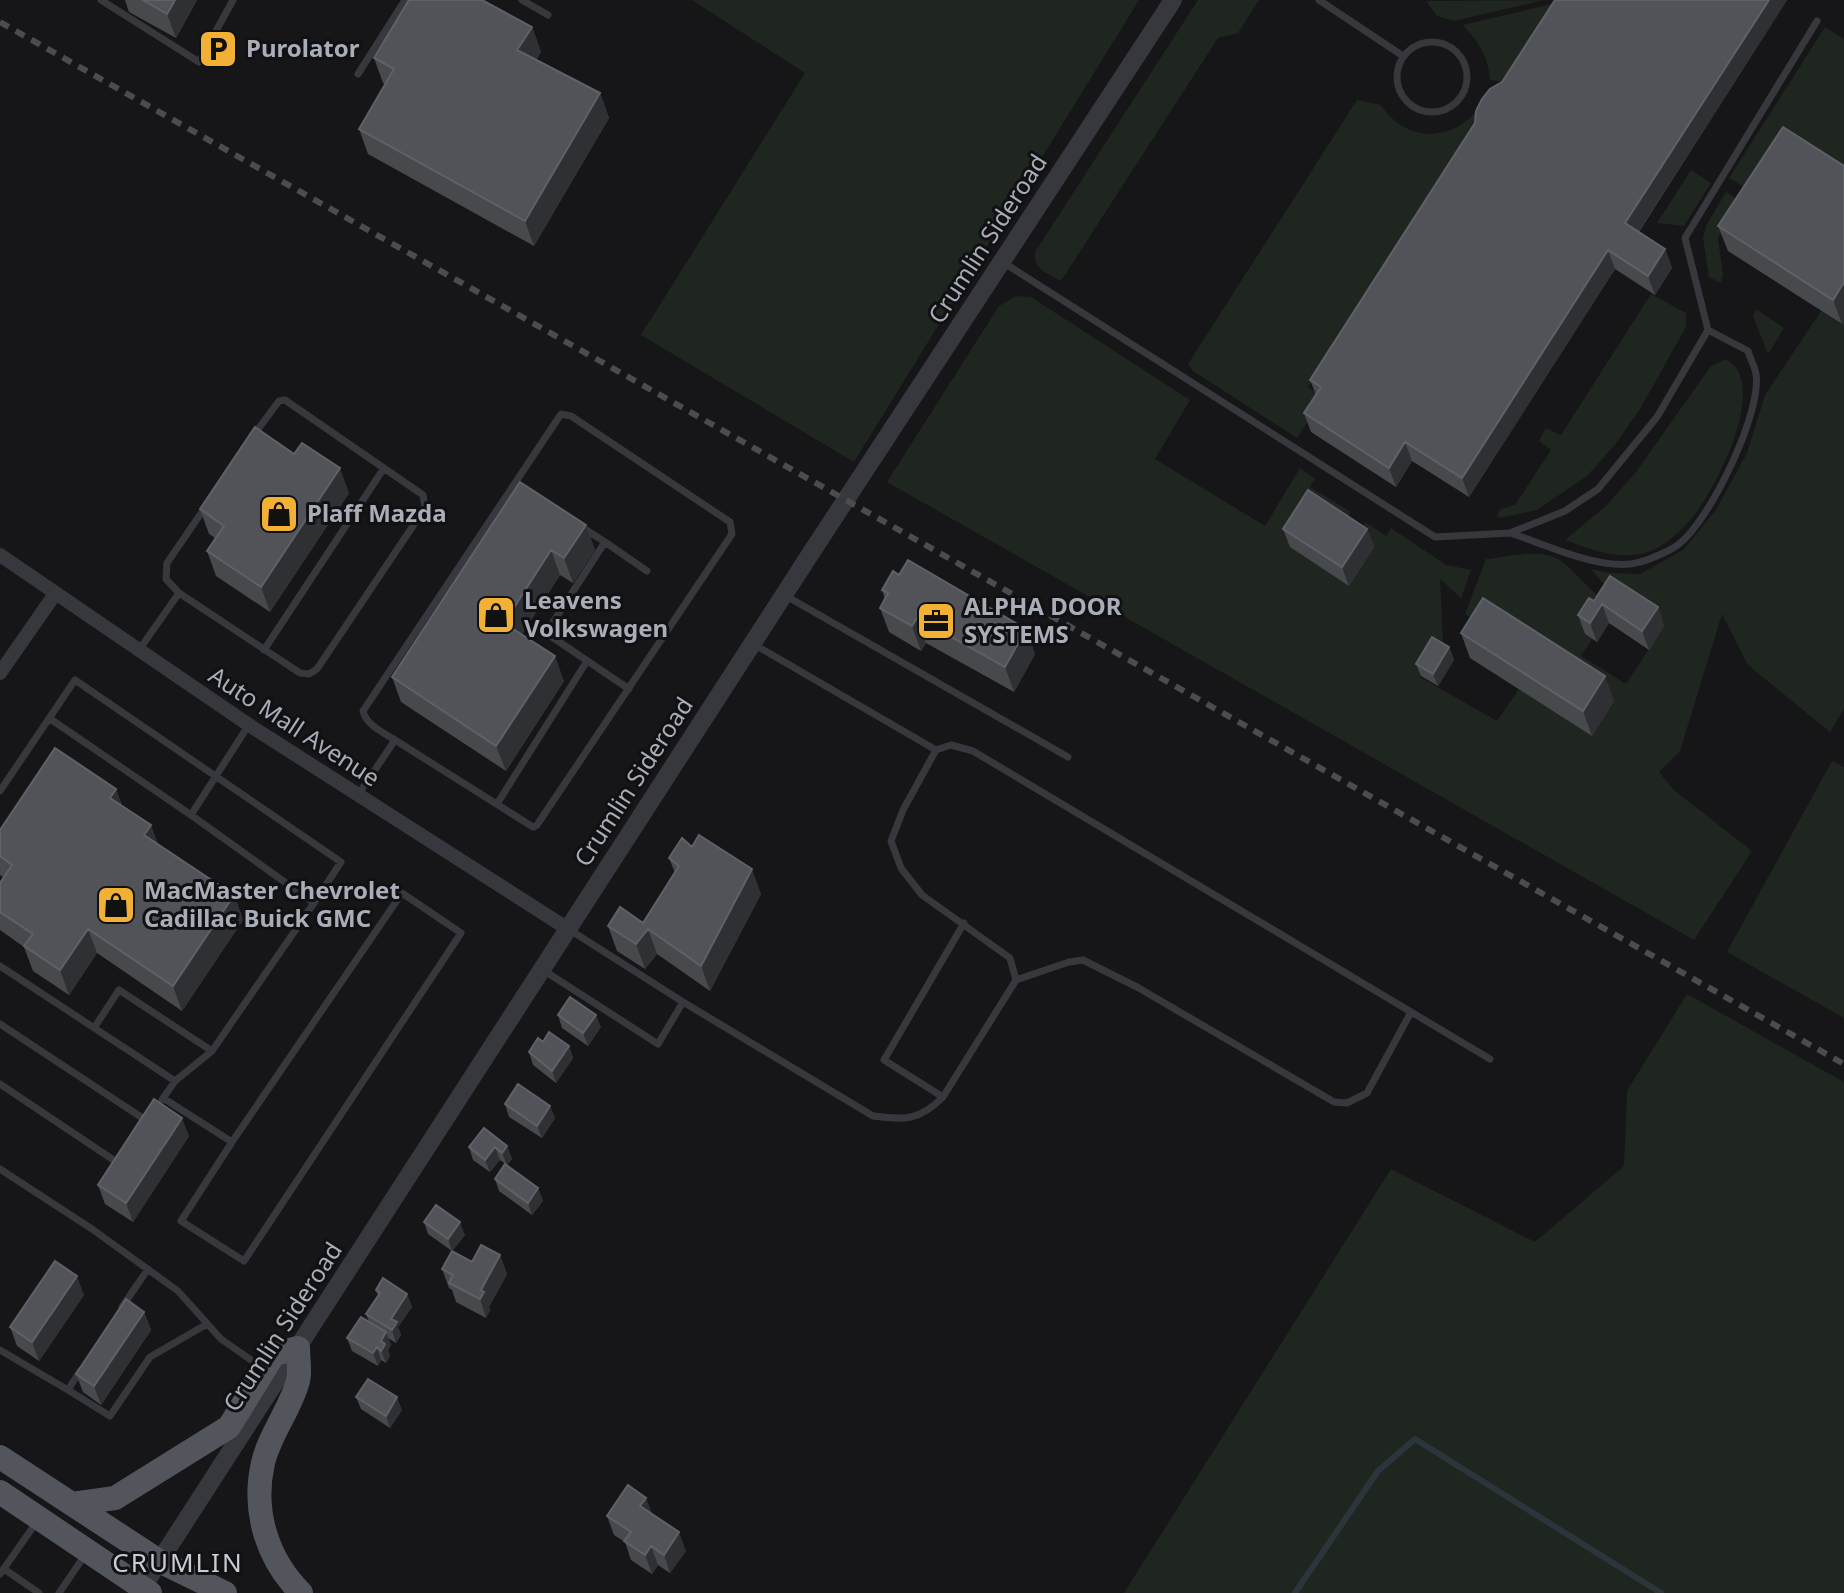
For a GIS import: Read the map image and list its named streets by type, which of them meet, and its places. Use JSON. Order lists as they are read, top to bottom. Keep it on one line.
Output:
{"streets":{"street":["Crumlin Sideroad","Auto Mall Avenue"]},"crossings":[["Crumlin Sideroad","Auto Mall Avenue"]],"districts":["CRUMLIN"],"places":{"parking":["Purolator"],"shop":["Plaff Mazda","Leavens Volkswagen","MacMaster Chevrolet Cadillac Buick GMC"],"office":["ALPHA DOOR SYSTEMS"]}}
